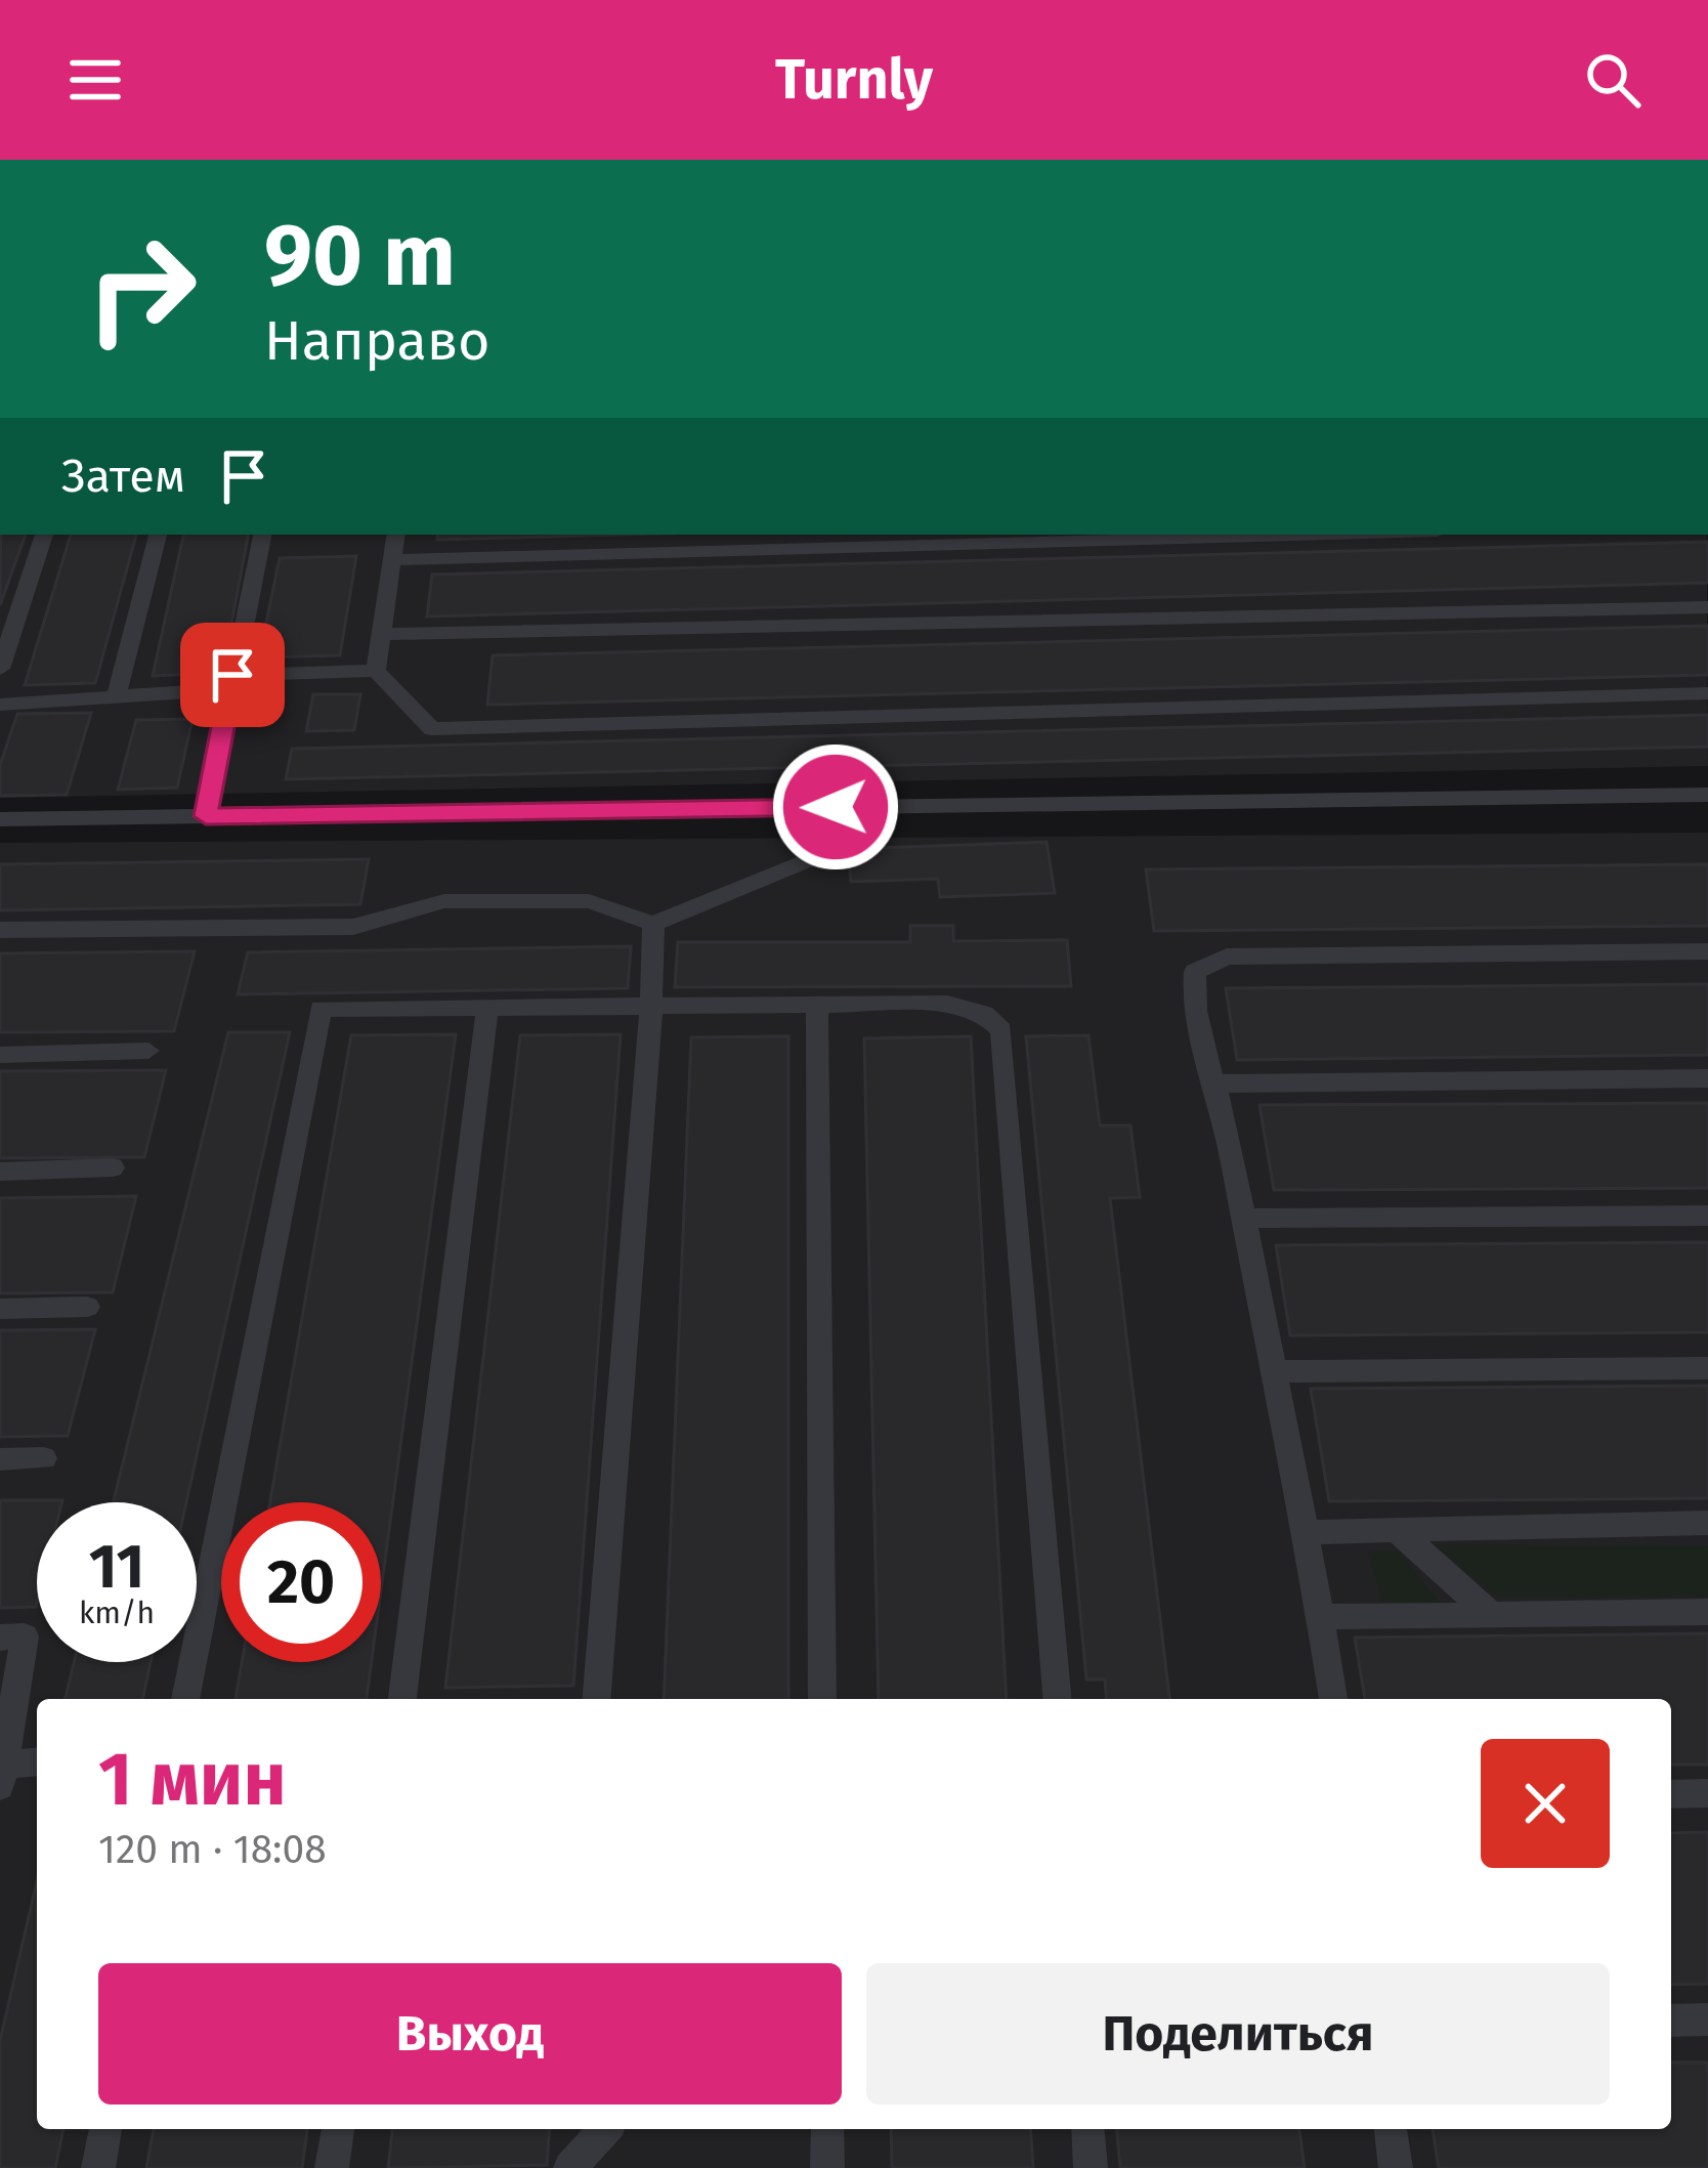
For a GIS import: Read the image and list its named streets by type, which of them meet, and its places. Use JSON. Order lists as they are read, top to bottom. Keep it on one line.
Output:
{"page":{"header":"Turnly","turn":["90 m","Направо"],"then":"Затем","speed":"11 km/h","limit":"20","heading":["1 мин","120 m · 18:08"],"buttons":["Выход","Поделиться"]}}
